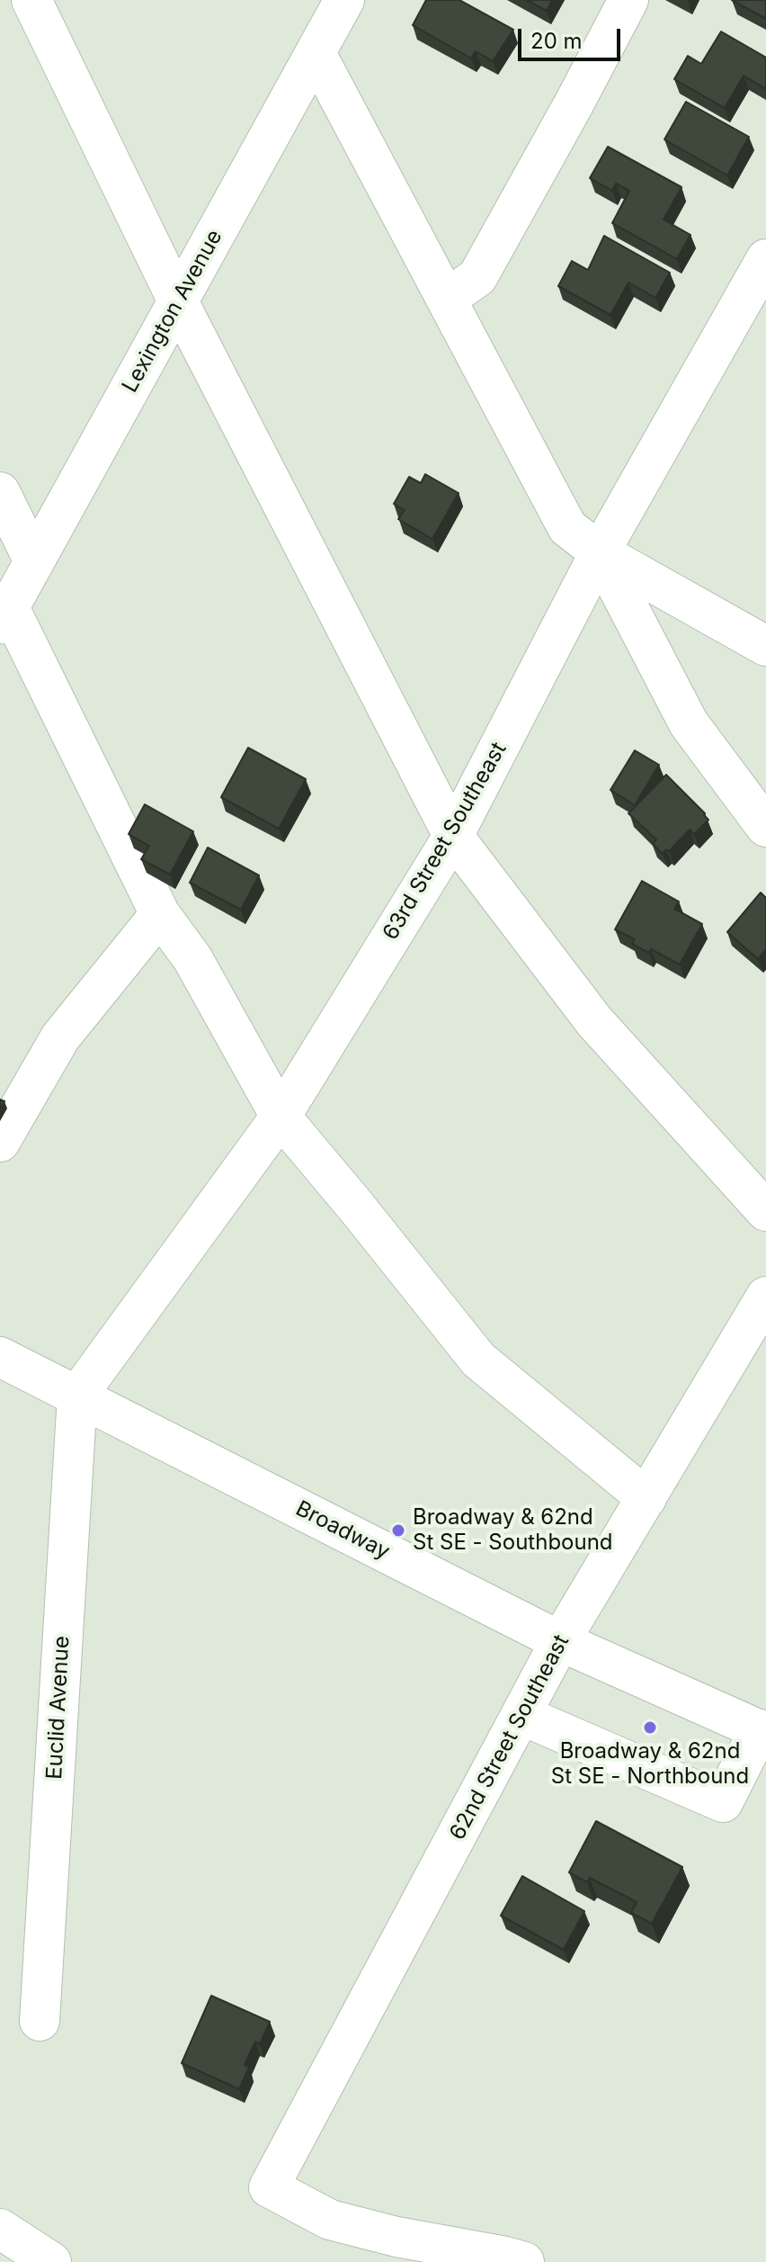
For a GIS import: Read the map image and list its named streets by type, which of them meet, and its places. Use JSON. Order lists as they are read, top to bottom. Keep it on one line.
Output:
{"streets":{"main road":["Lexington Avenue","63rd Street Southeast","Broadway","Euclid Avenue","62nd Street Southeast"]},"crossings":[["63rd Street Southeast","Broadway"],["63rd Street Southeast","Euclid Avenue"],["Broadway","Euclid Avenue"],["Broadway","62nd Street Southeast"]],"places":["Broadway & 62nd St SE - Southbound","Broadway & 62nd St SE - Northbound"],"scale_bar":"20 m"}
